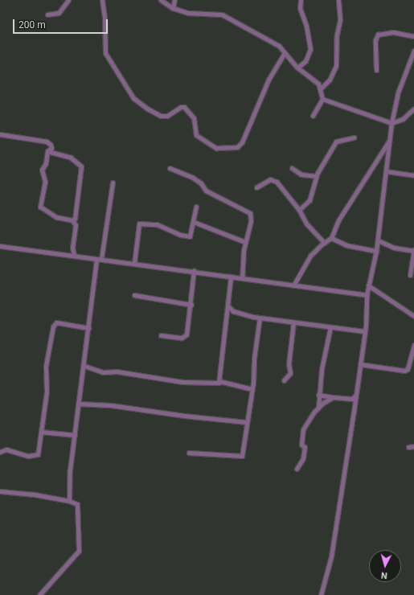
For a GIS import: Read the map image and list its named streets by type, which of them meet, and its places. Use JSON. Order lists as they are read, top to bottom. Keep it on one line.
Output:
{"scale_bar":"200 m","north":"bottom"}
